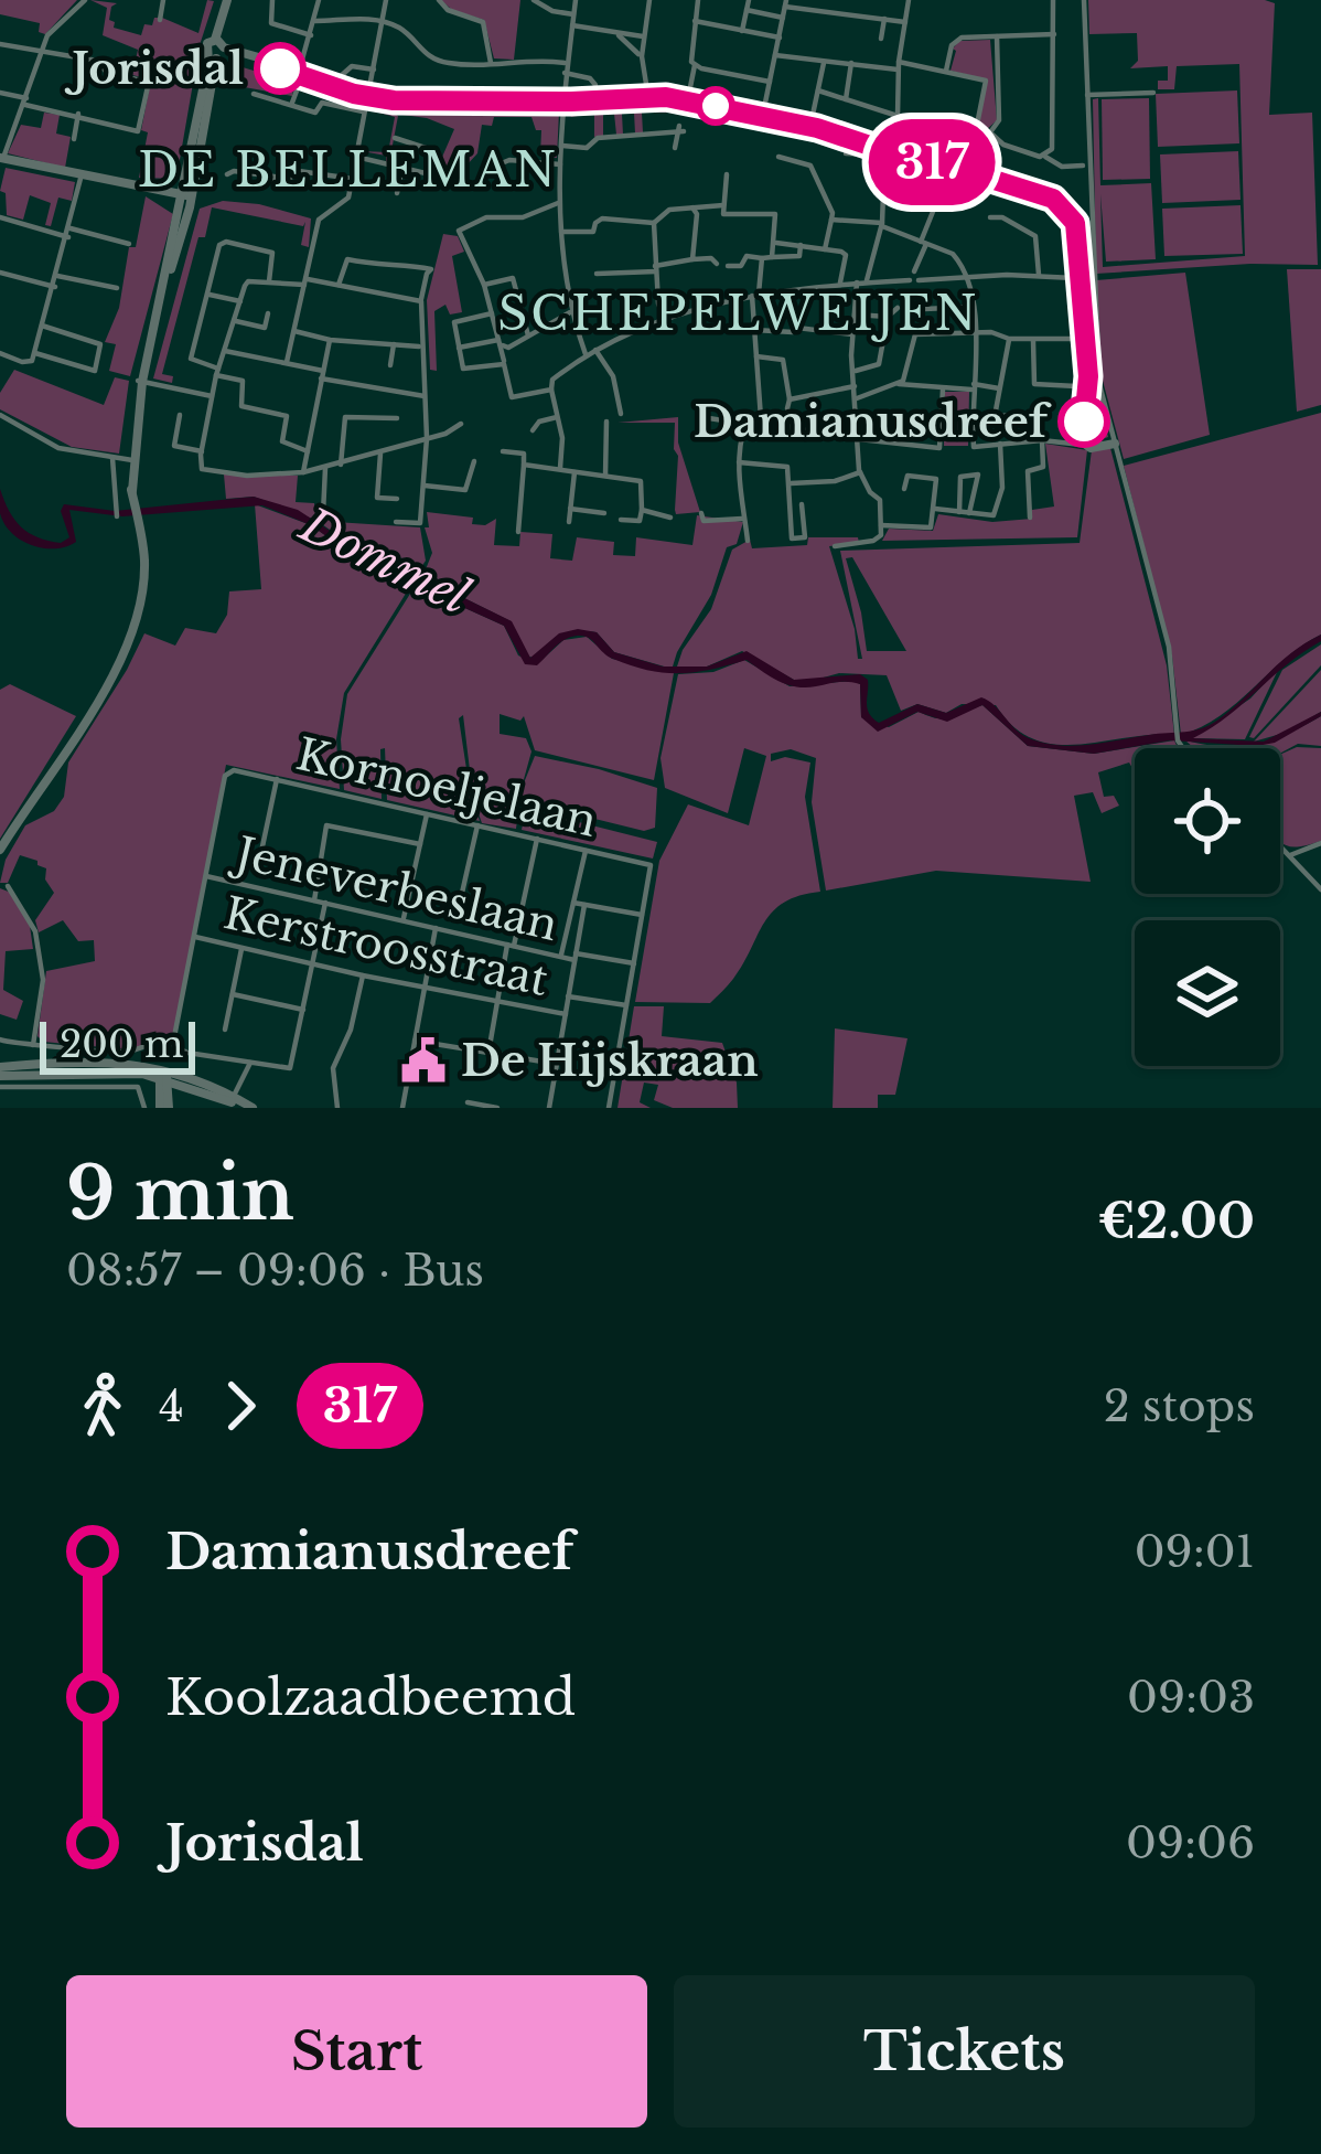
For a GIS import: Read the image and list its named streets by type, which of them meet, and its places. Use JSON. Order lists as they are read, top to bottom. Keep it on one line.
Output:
{"streets":{"street":["Kornoeljelaan","Jeneverbeslaan","Kerstroosstraat"]},"crossings":[["Kornoeljelaan","Jeneverbeslaan"]],"districts":["DE BELLEMAN","SCHEPELWEIJEN"],"water":["Dommel"],"places":{"other":["Jorisdal","Damianusdreef"],"public building":["De Hijskraan"]},"lines":["bus line 317"],"scale_bar":"200 m","page":{"on_map":"317","scale":"200 m","heading":["9 min","08:57 – 09:06 · Bus","€2.00"],"legs":["4","317","2 stops"],"list":[{"name":"Damianusdreef","value":"09:01"},{"name":"Koolzaadbeemd","value":"09:03"},{"name":"Jorisdal","value":"09:06"}],"buttons":["Start","Tickets"]}}
